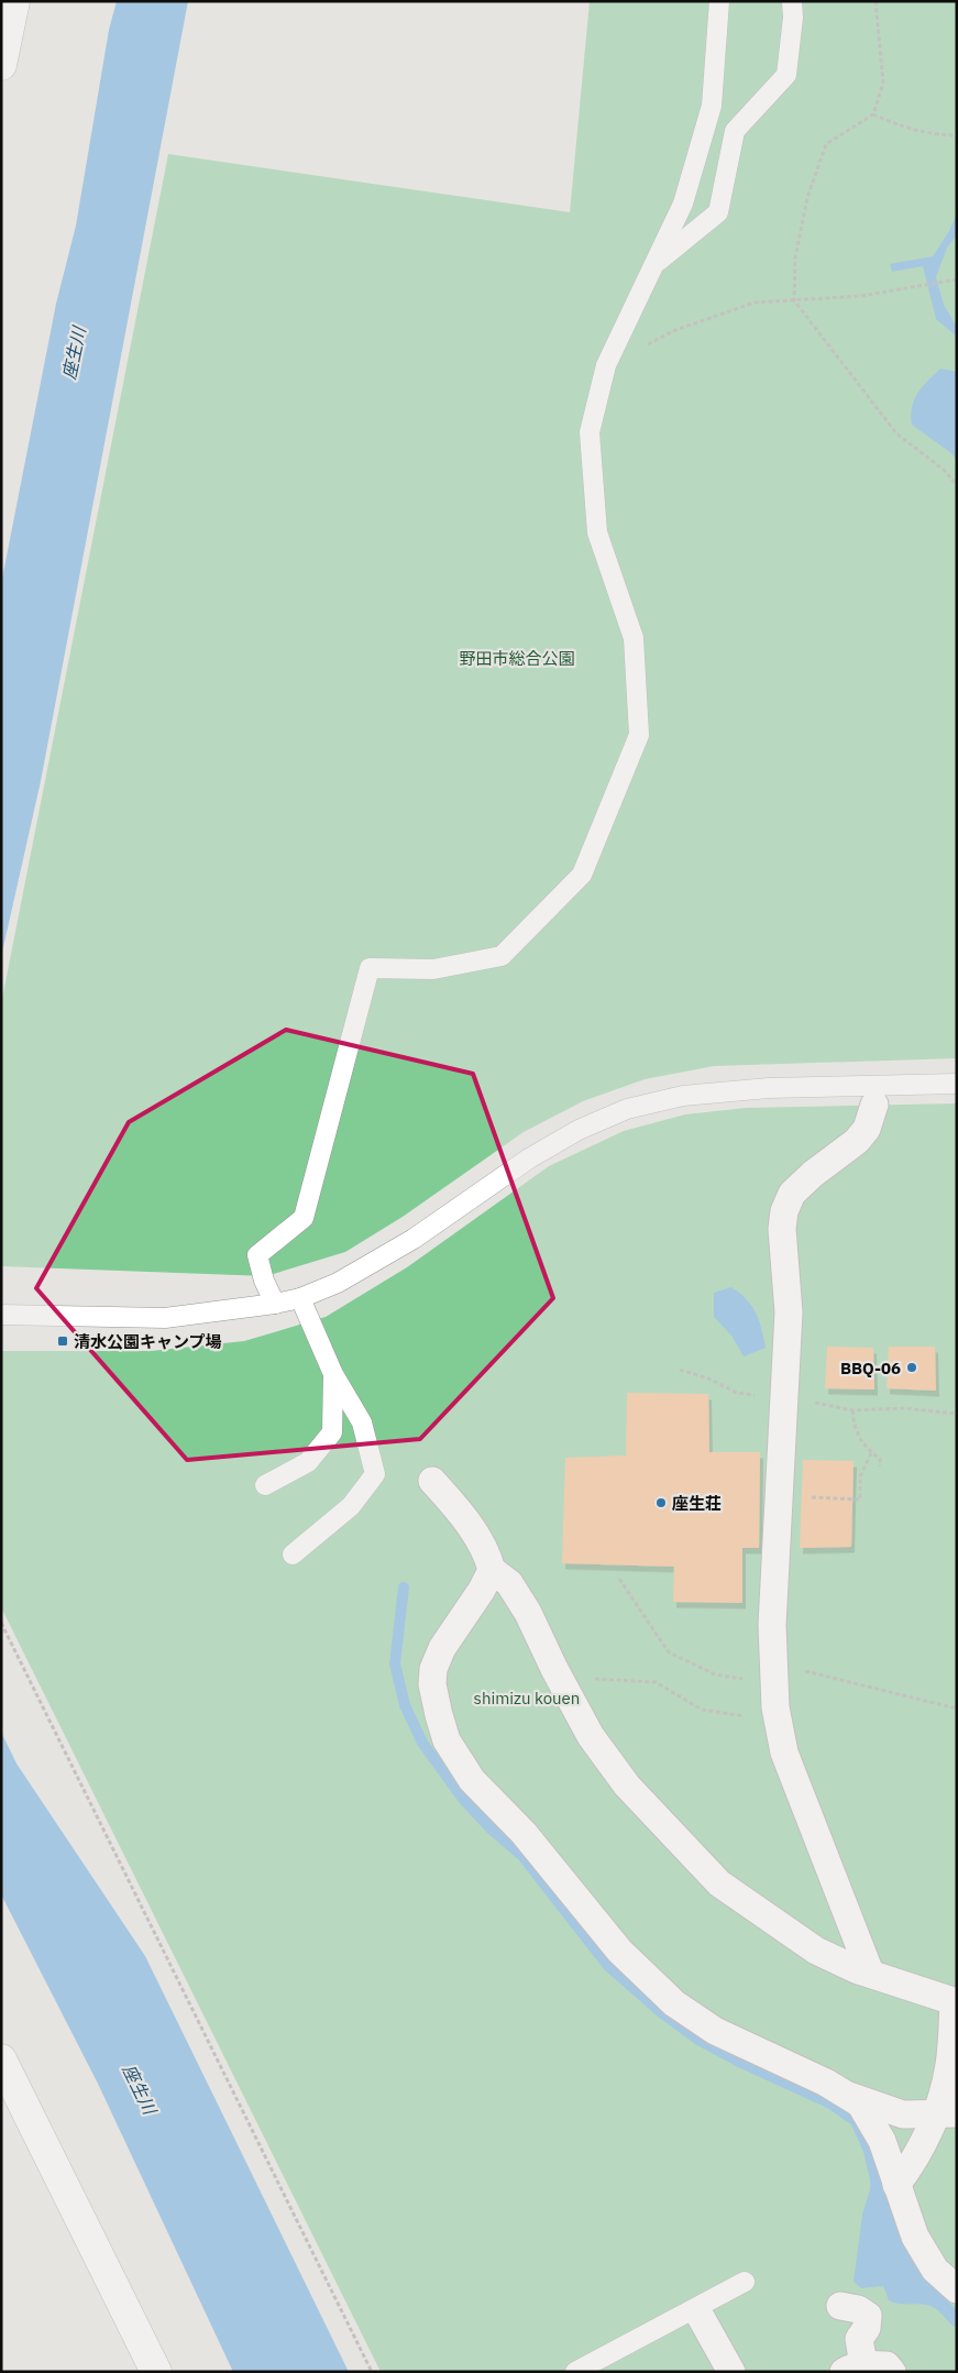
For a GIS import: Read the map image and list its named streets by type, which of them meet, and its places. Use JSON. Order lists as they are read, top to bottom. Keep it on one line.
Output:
{"water":["座生川"],"parks":["野田市総合公園","shimizu kouen"],"places":{"transit":["清水公園キャンプ場"],"other":["BBQ-06","座生荘"]}}
